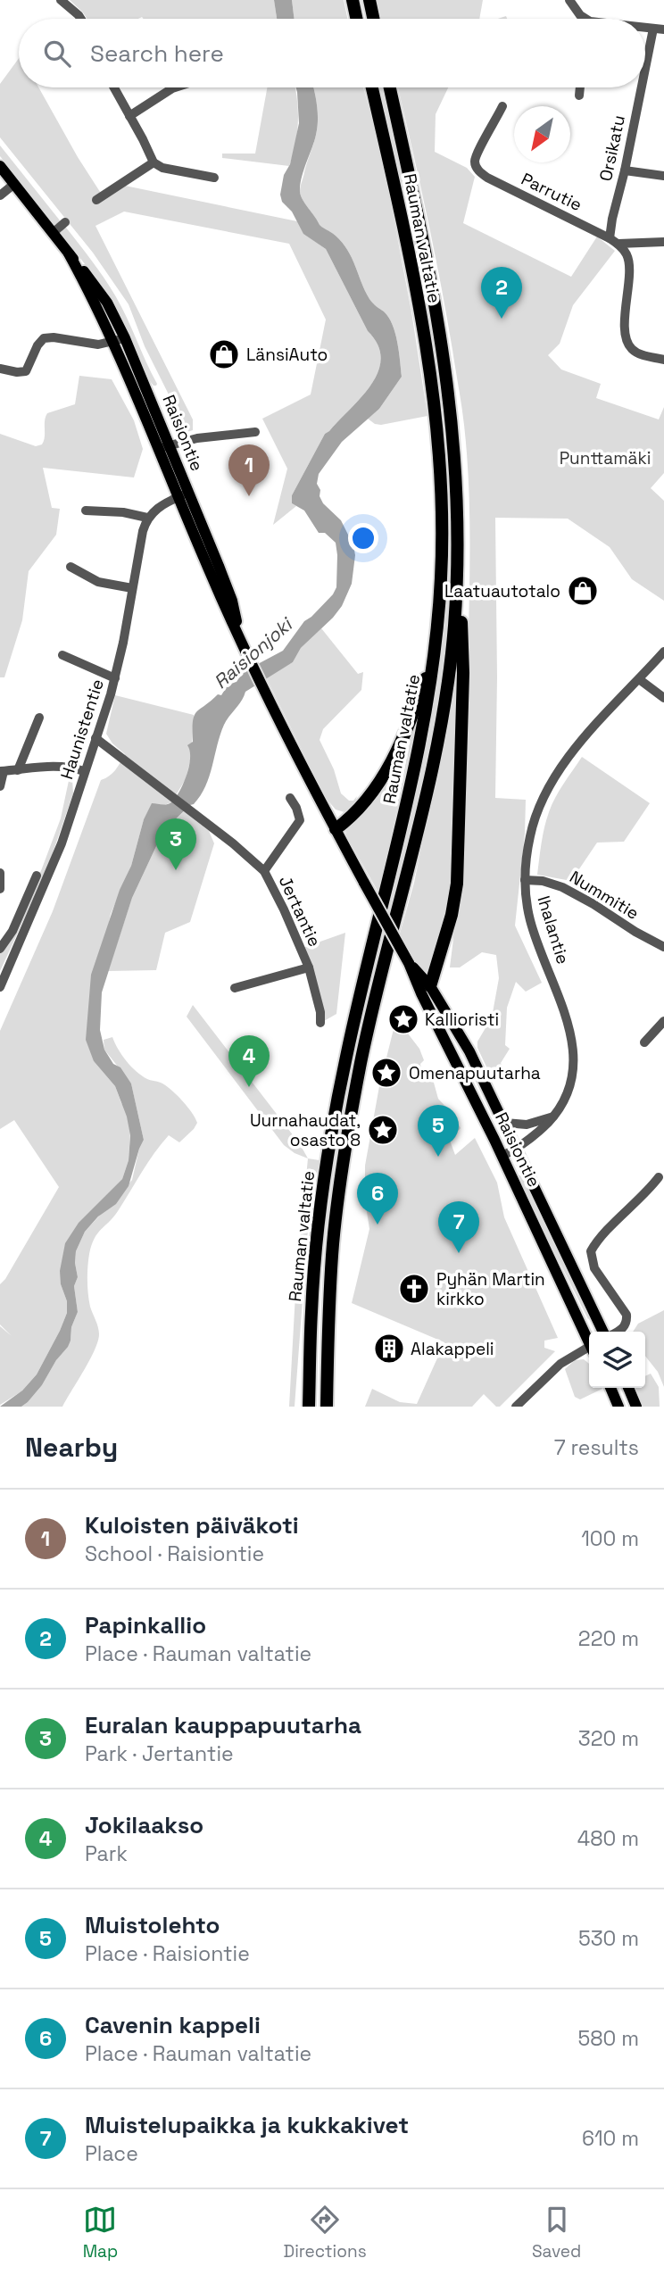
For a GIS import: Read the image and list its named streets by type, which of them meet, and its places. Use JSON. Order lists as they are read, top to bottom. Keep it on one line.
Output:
{"streets":{"highway":["Rauman valtatie"],"main road":["Raisiontie"],"street":["Orsikatu","Parrutie","Haunistentie","Nummitie","Jertantie","Ihalantie"]},"crossings":[["Orsikatu","Parrutie"],["Raisiontie","Ihalantie"],["Haunistentie","Jertantie"],["Nummitie","Ihalantie"]],"water":["Raisionjoki"],"parks":["Punttamäki"],"places":{"shop":["LänsiAuto","Laatuautotalo"],"place":["Kallioristi","Omenapuutarha","Uurnahaudat, osasto 8"],"church":["Pyhän Martin kirkko"],"building":["Alakappeli"]},"north":"bottom left","page":{"search":"Search here","pins":["2","1","3","4","5","6","7"],"heading":["Nearby","7 results"],"list":[{"mark":"1","name":"Kuloisten päiväkoti","note":"School · Raisiontie","value":"100 m"},{"mark":"2","name":"Papinkallio","note":"Place · Rauman valtatie","value":"220 m"},{"mark":"3","name":"Euralan kauppapuutarha","note":"Park · Jertantie","value":"320 m"},{"mark":"4","name":"Jokilaakso","note":"Park","value":"480 m"},{"mark":"5","name":"Muistolehto","note":"Place · Raisiontie","value":"530 m"},{"mark":"6","name":"Cavenin kappeli","note":"Place · Rauman valtatie","value":"580 m"},{"mark":"7","name":"Muistelupaikka ja kukkakivet","note":"Place","value":"610 m"}],"nav":["Map","Directions","Saved"]}}
